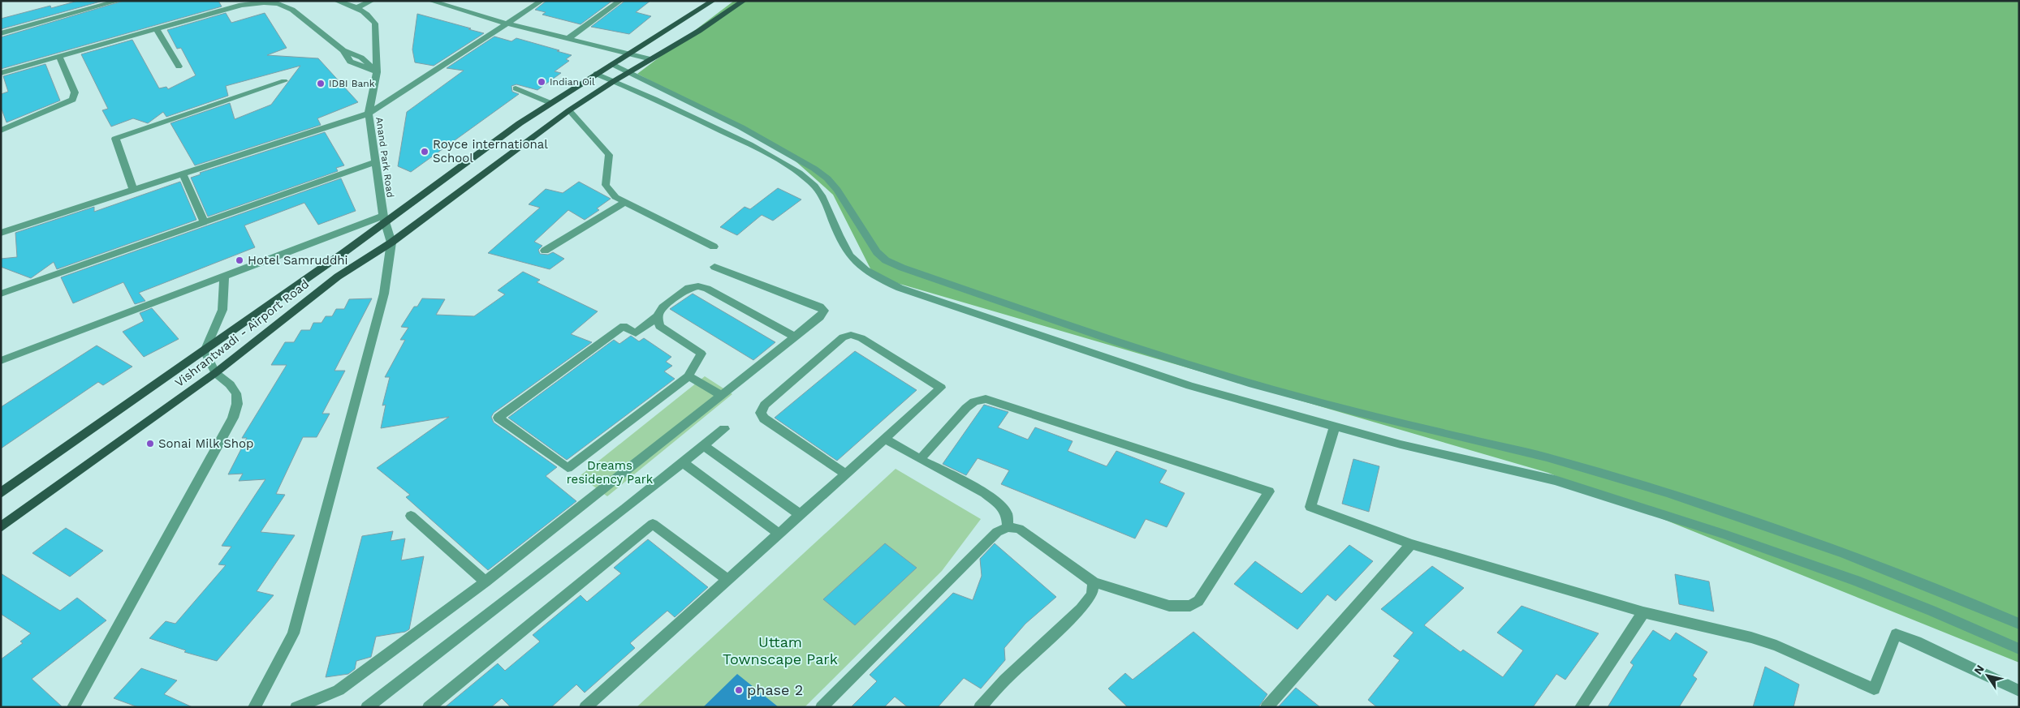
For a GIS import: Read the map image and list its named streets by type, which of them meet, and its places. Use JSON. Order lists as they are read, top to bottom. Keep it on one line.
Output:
{"streets":{"main road":["Vishrantwadi - Airport Road"],"street":["Anand Park Road"]},"crossings":[["Anand Park Road","Vishrantwadi - Airport Road"]],"parks":["Dreams residency Park","Uttam Townscape Park"],"places":["Indian Oil","IDBI Bank","Royce international School","Hotel Samruddhi","Sonai Milk Shop","phase 2"],"north":"top left"}
